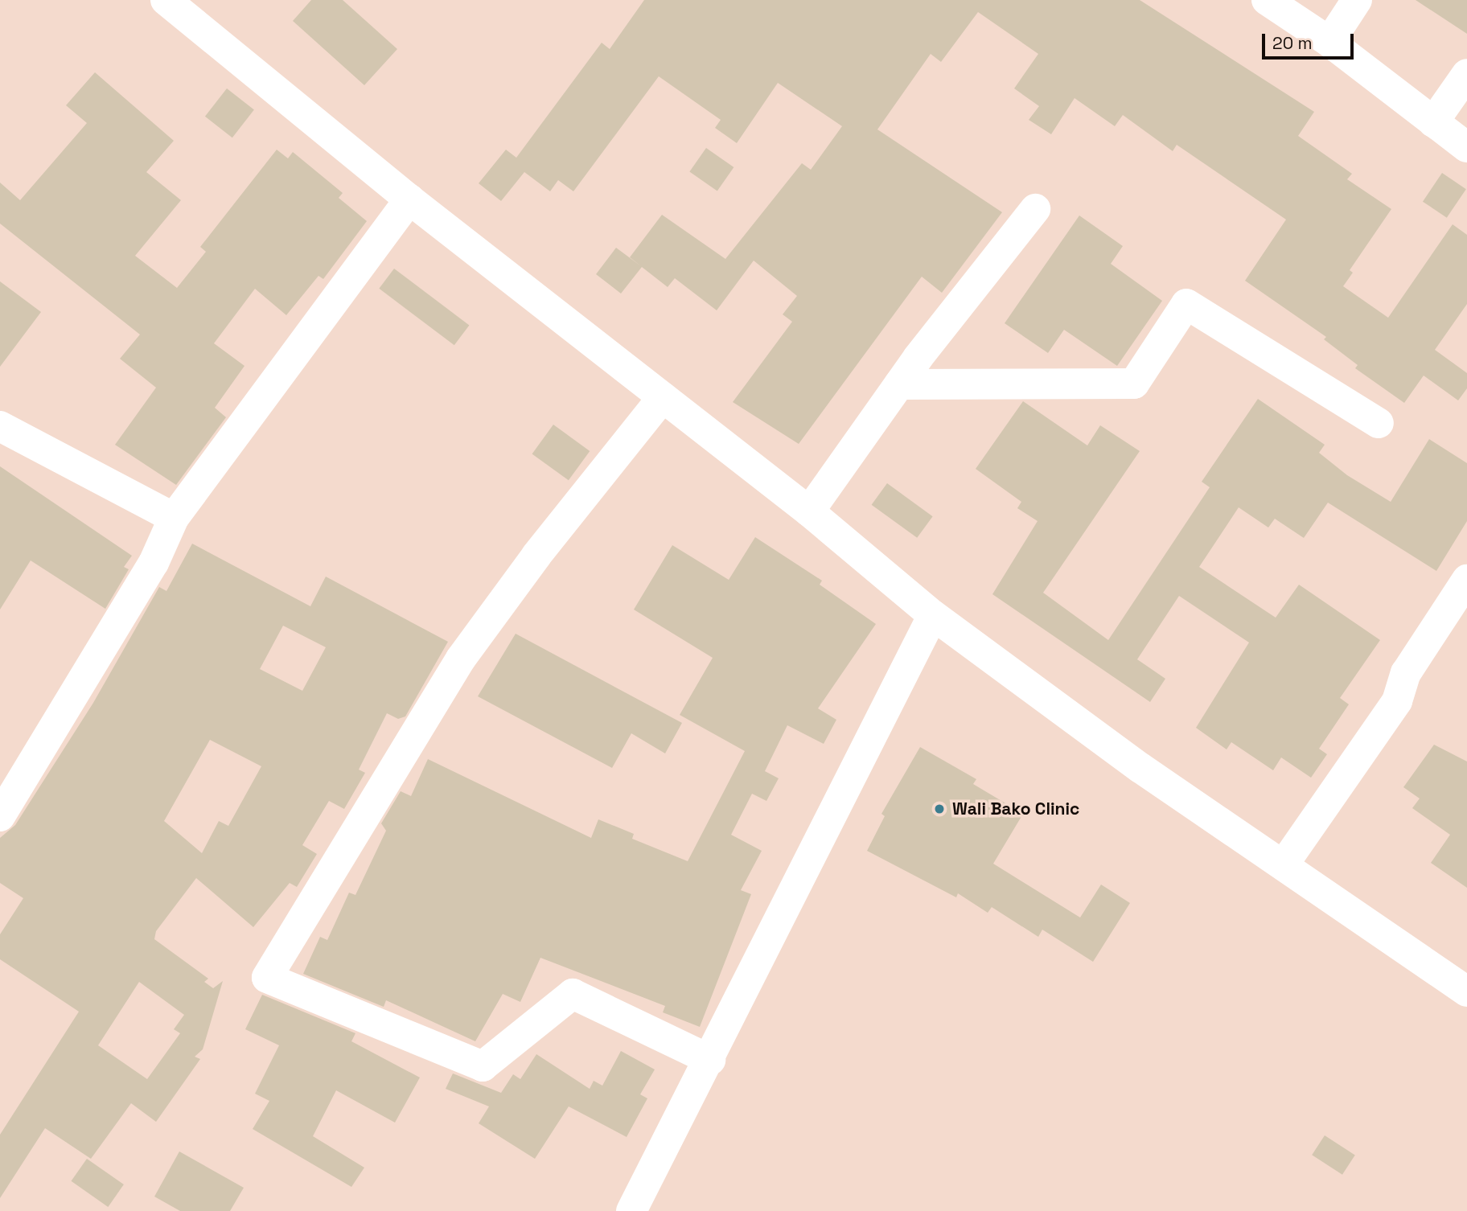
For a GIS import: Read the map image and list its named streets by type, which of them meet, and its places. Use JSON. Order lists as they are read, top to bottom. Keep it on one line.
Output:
{"places":["Wali Bako Clinic"],"scale_bar":"20 m"}
